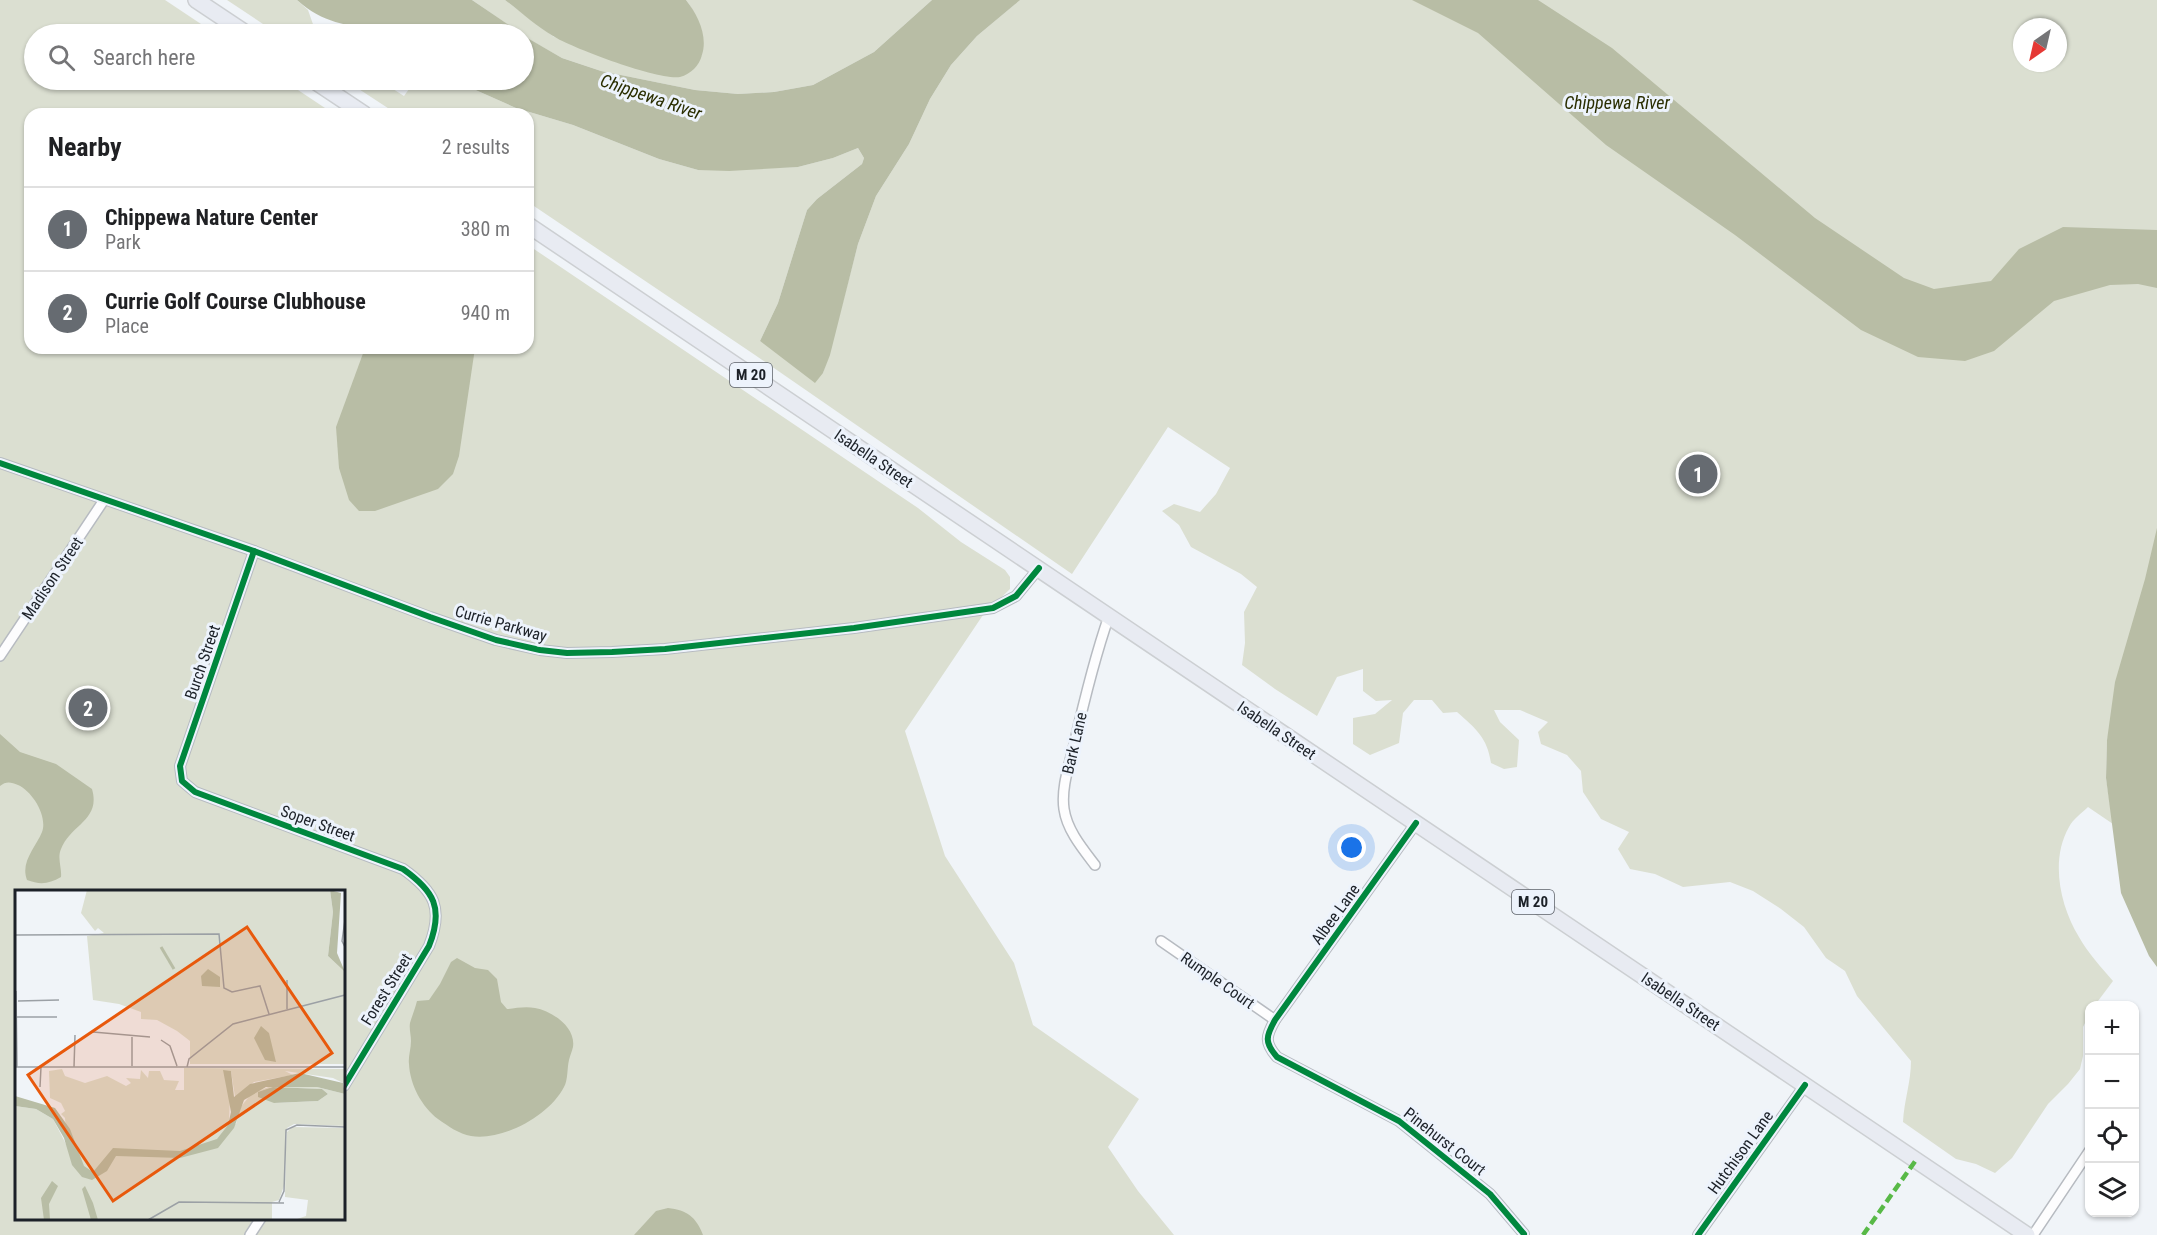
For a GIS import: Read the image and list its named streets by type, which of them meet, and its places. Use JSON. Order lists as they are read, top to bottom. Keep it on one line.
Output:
{"streets":{"highway":["M 20","Isabella Street"],"street":["Madison Street","Currie Parkway","Burch Street","Bark Lane","Soper Street","Albee Lane","Rumple Court","Forest Street","Pinehurst Court","Hutchison Lane"]},"crossings":[["Isabella Street","Currie Parkway"],["Isabella Street","Bark Lane"],["Isabella Street","Albee Lane"],["Isabella Street","Hutchison Lane"],["Madison Street","Currie Parkway"],["Currie Parkway","Burch Street"],["Burch Street","Soper Street"],["Soper Street","Forest Street"],["Albee Lane","Rumple Court"],["Albee Lane","Pinehurst Court"],["Rumple Court","Pinehurst Court"]],"water":["Chippewa River"],"north":"bottom left","page":{"search":"Search here","heading":["Nearby","2 results"],"list":[{"mark":"1","name":"Chippewa Nature Center","note":"Park","value":"380 m"},{"mark":"2","name":"Currie Golf Course Clubhouse","note":"Place","value":"940 m"}],"pins":["1","2"],"map_buttons":["+","−"]}}
